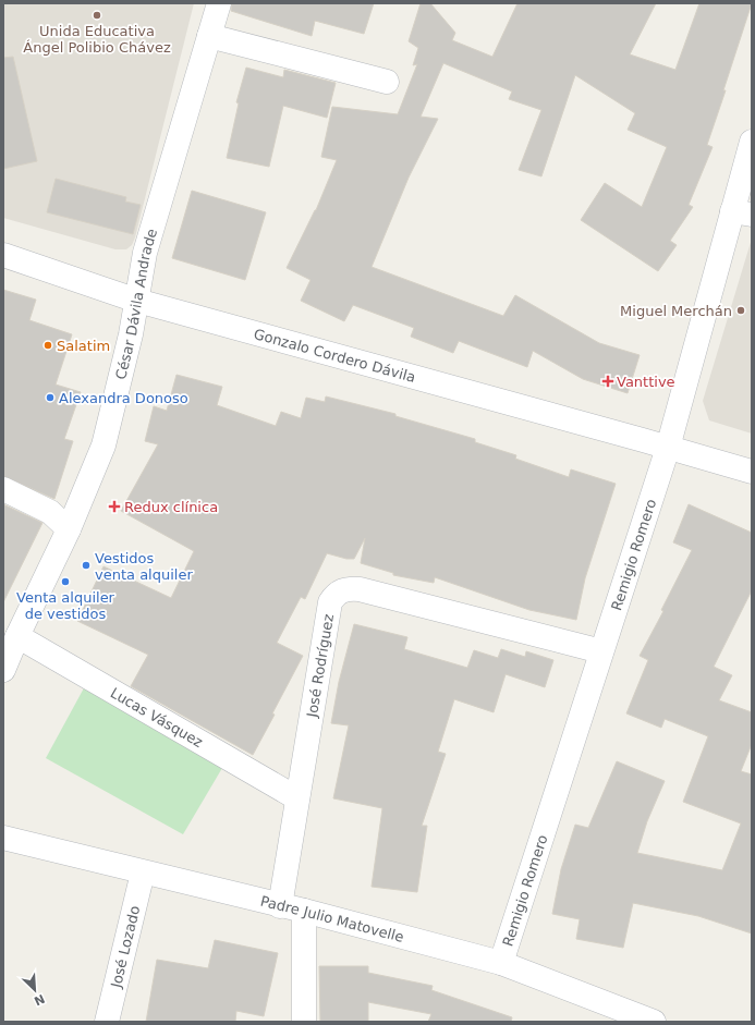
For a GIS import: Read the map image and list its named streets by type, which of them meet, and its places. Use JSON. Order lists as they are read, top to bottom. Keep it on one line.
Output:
{"streets":{"street":["César Dávila Andrade","Gonzalo Cordero Dávila","Remigio Romero","José Rodríguez","Lucas Vásquez","Padre Julio Matovelle","José Lozado"]},"crossings":[["César Dávila Andrade","Gonzalo Cordero Dávila"],["César Dávila Andrade","Lucas Vásquez"],["Gonzalo Cordero Dávila","Remigio Romero"],["Remigio Romero","José Rodríguez"],["Remigio Romero","Padre Julio Matovelle"],["José Rodríguez","Lucas Vásquez"],["José Rodríguez","Padre Julio Matovelle"],["Padre Julio Matovelle","José Lozado"]],"places":{"other":["Unida Educativa Ángel Polibio Chávez","Miguel Merchán","Salatim","Alexandra Donoso","Vestidos venta alquiler","Venta alquiler de vestidos"],"health":["Vanttive","Redux clínica"]},"north":"bottom right"}
